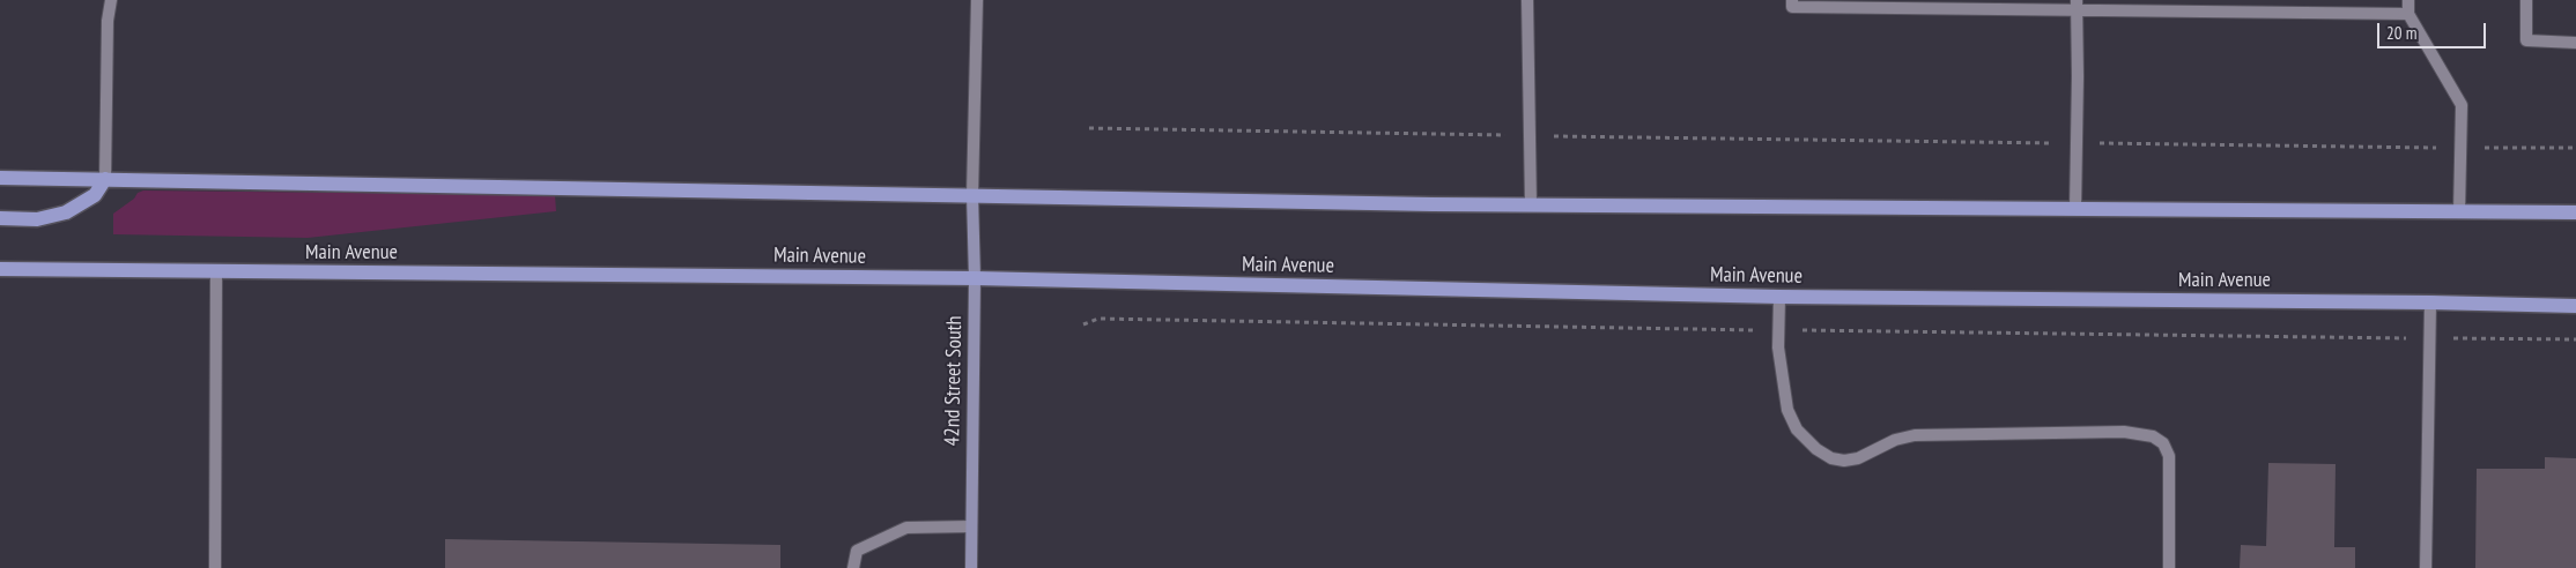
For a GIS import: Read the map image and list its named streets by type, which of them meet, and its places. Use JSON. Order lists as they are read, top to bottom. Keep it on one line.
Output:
{"streets":{"main road":["Main Avenue","42nd Street South"]},"crossings":[["Main Avenue","42nd Street South"]],"scale_bar":"20 m"}
